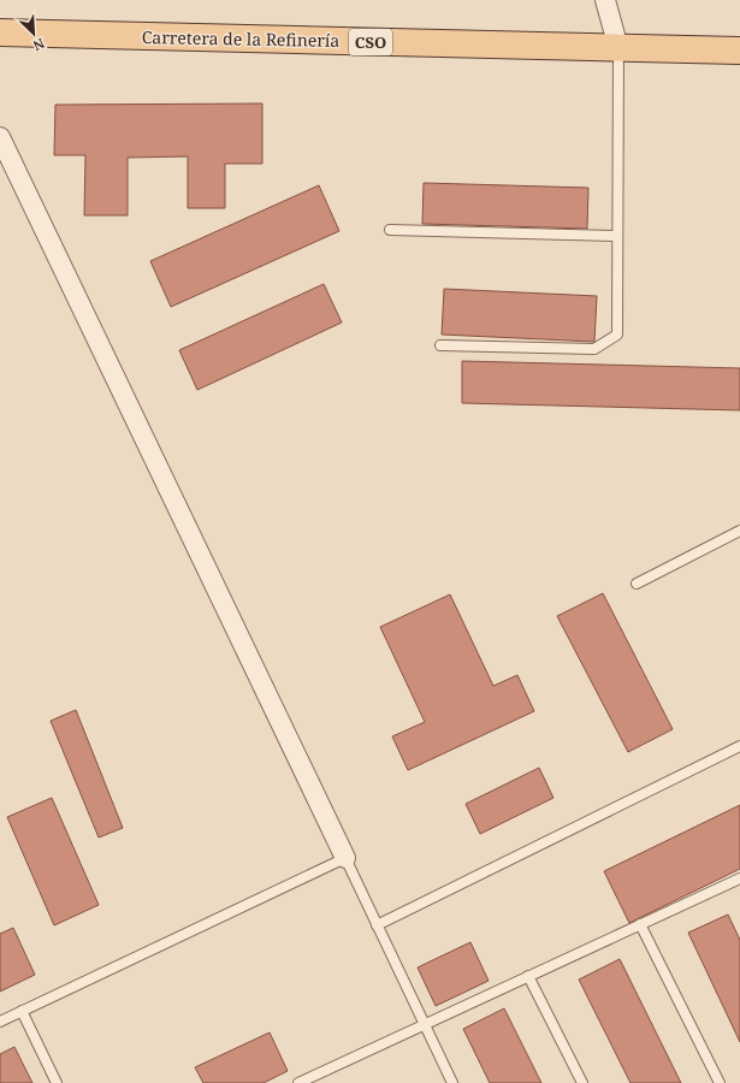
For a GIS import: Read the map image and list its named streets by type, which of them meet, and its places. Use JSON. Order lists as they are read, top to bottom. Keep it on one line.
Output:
{"streets":{"main road":["Carretera de la Refinería","CSO"]},"north":"bottom right"}
